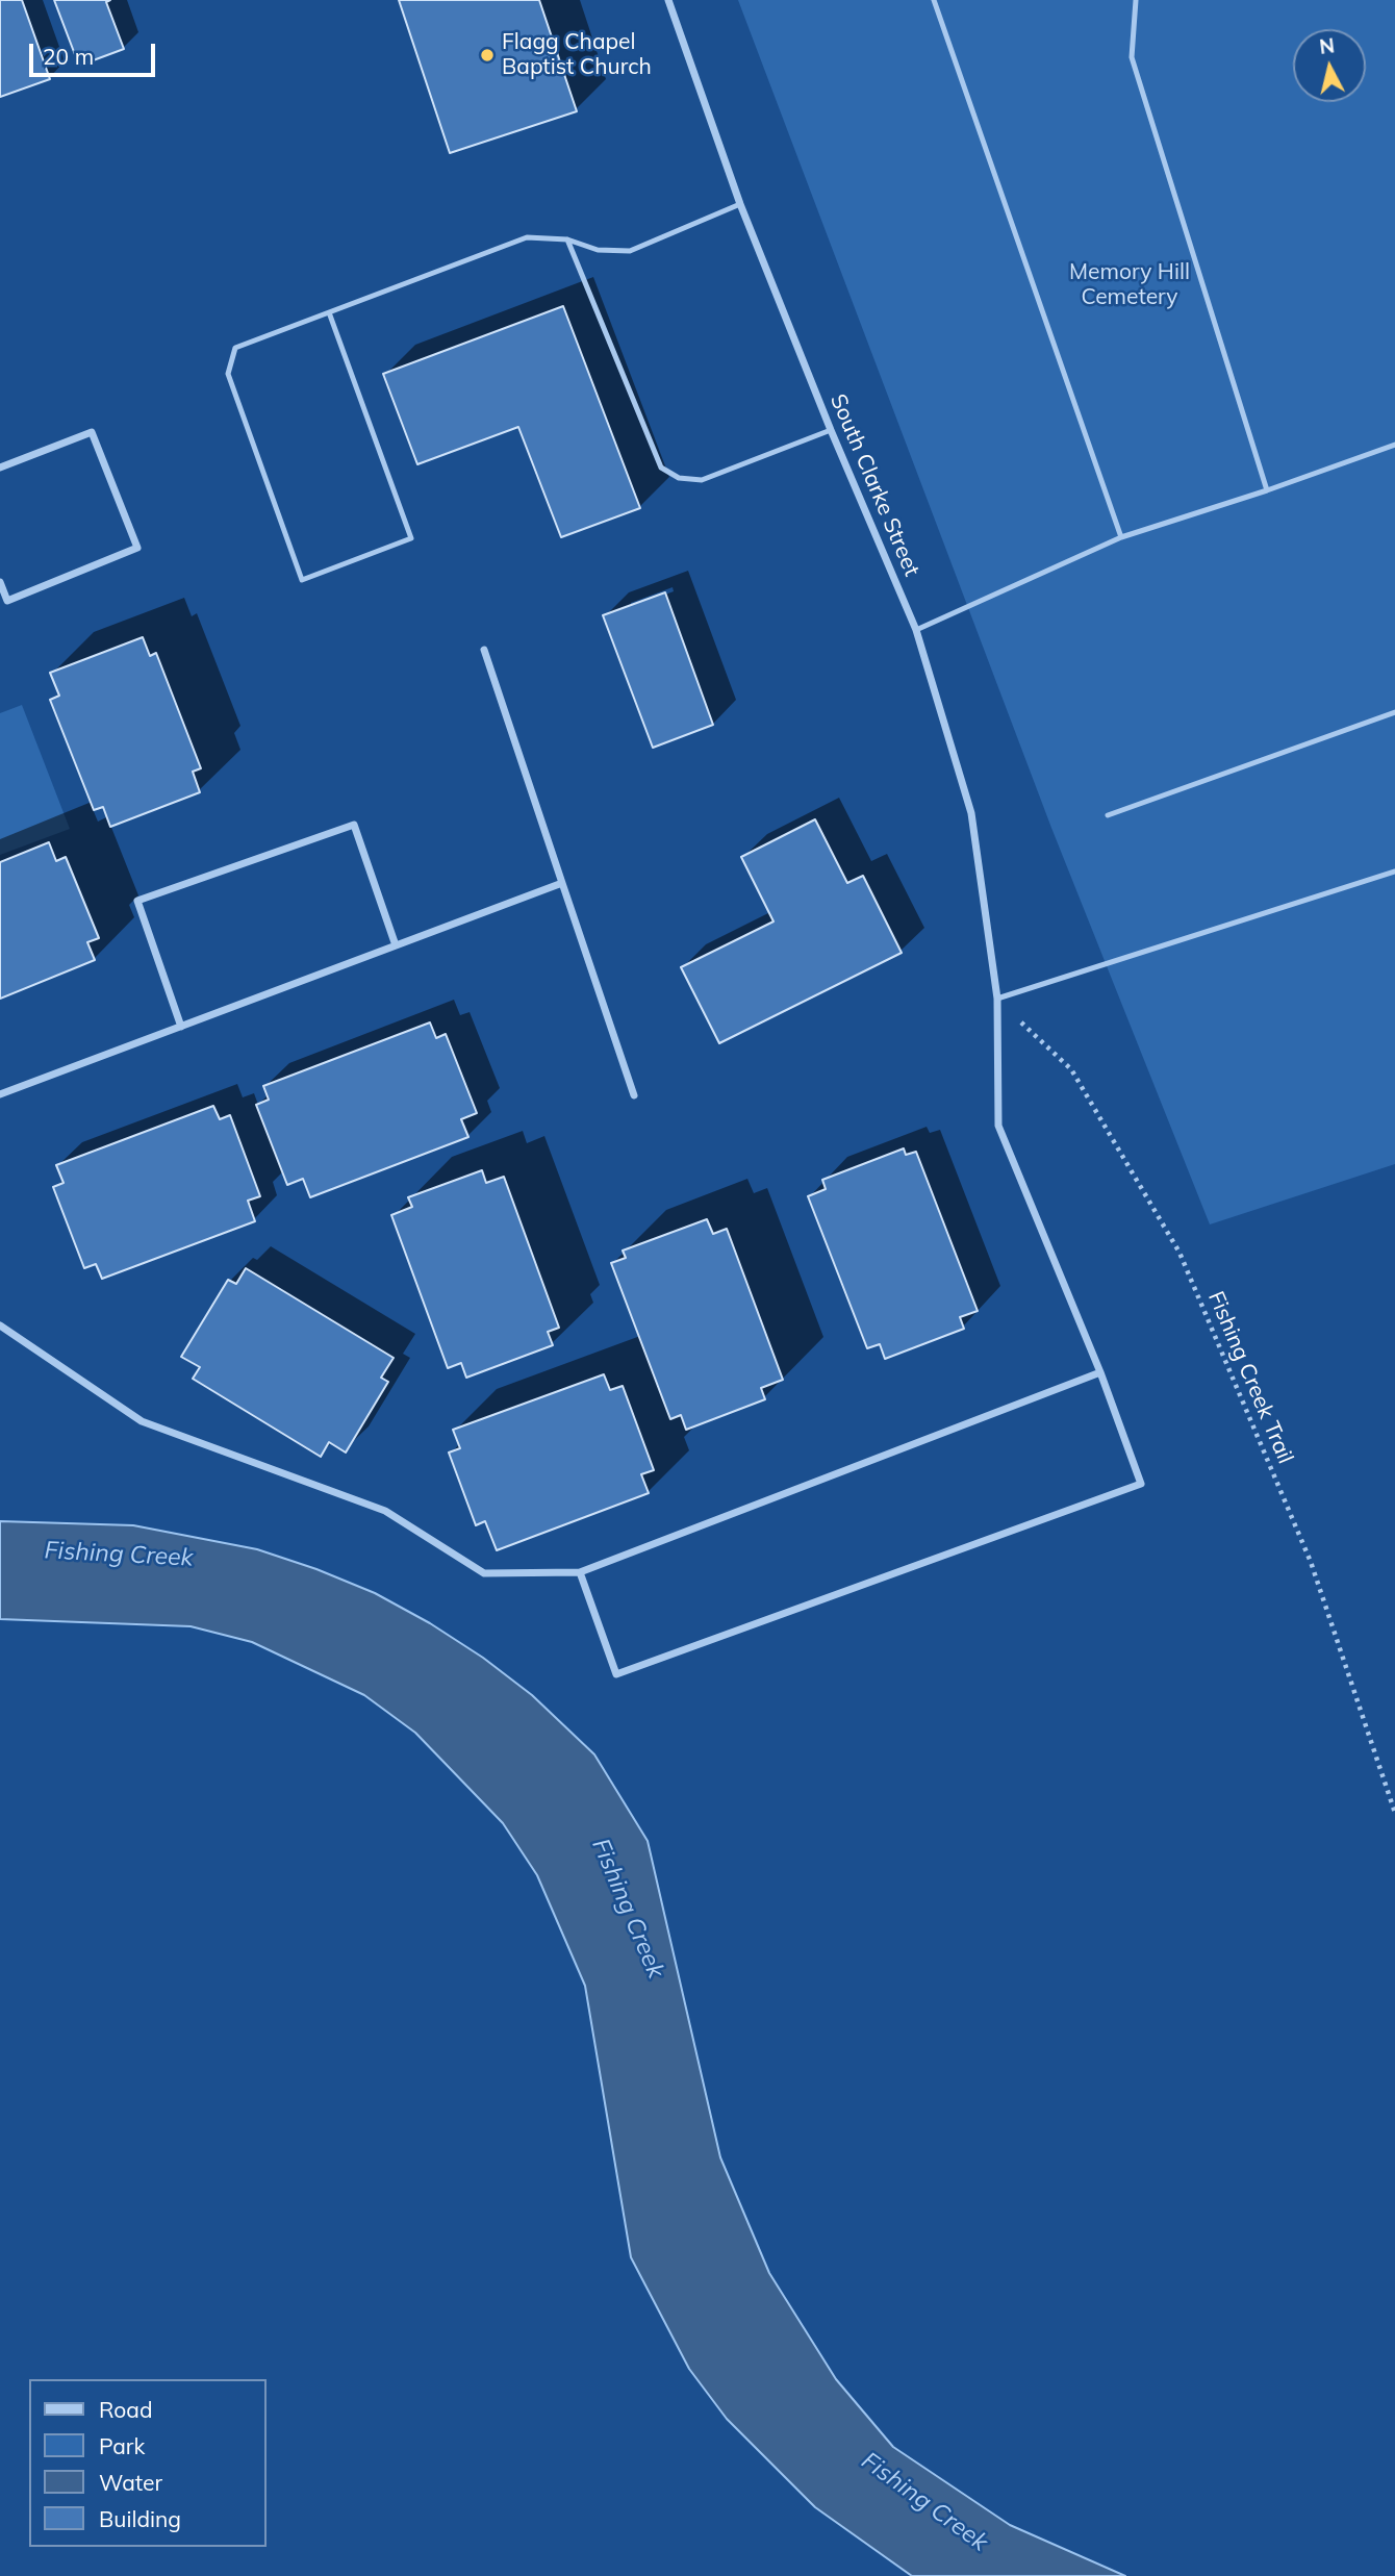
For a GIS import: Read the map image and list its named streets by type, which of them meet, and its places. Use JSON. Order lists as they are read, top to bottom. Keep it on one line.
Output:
{"streets":{"street":["South Clarke Street"],"path":["Fishing Creek Trail"]},"crossings":[["South Clarke Street","Fishing Creek Trail"]],"water":["Fishing Creek"],"parks":["Memory Hill Cemetery"],"places":["Flagg Chapel Baptist Church"],"legend":["Road","Park","Water","Building"],"scale_bar":"20 m","north":"top"}
